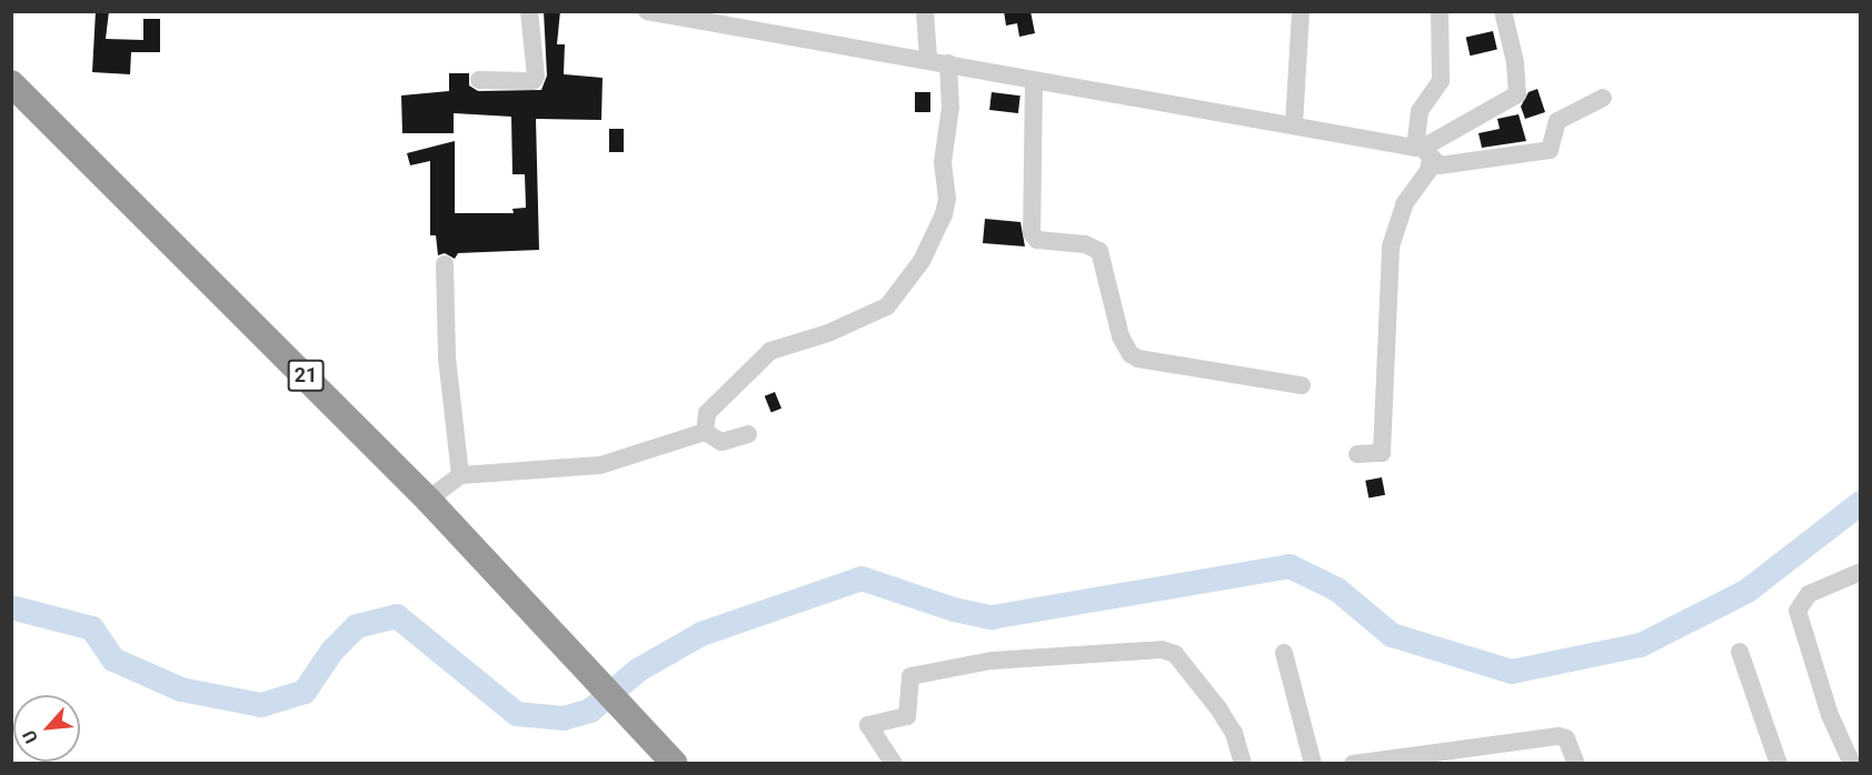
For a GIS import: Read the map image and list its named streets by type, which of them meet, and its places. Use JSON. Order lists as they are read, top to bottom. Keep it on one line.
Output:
{"streets":{"highway":["21"]},"north":"bottom left"}
